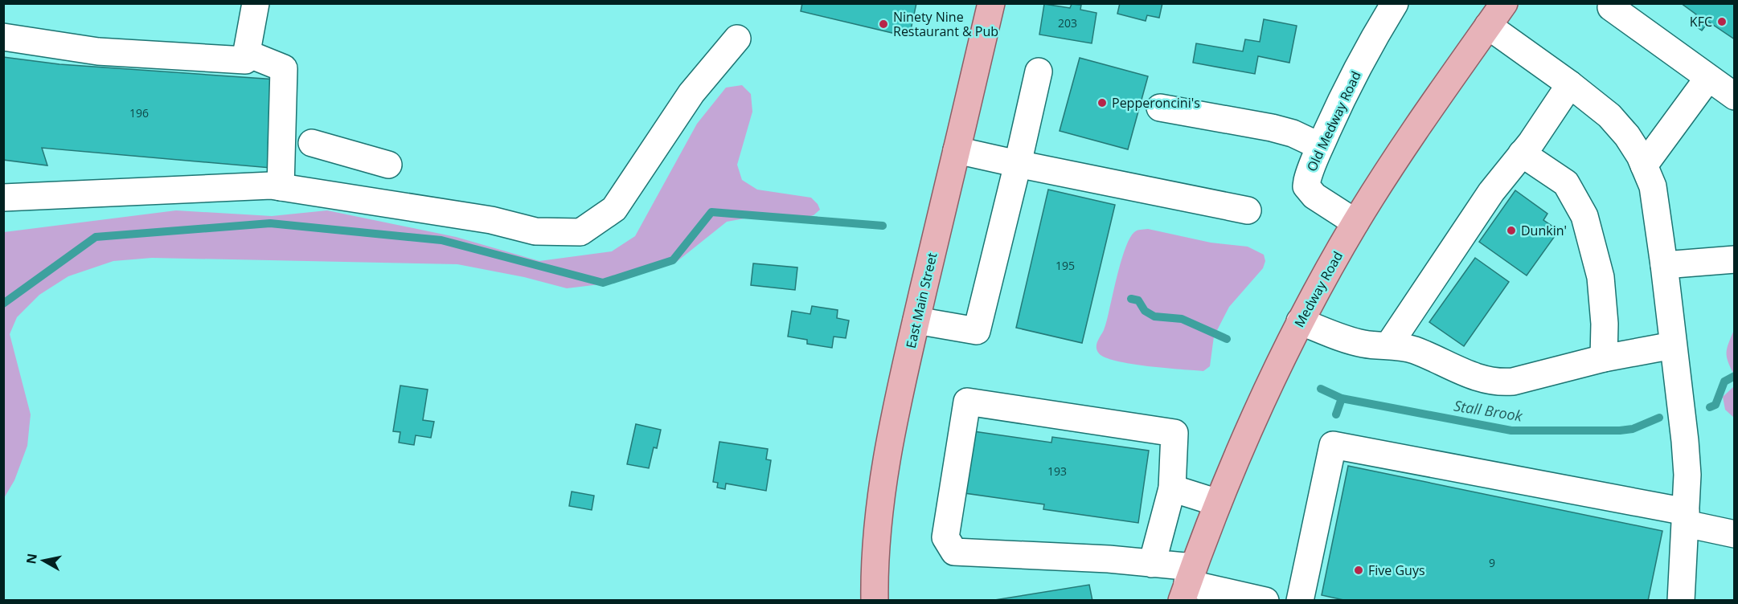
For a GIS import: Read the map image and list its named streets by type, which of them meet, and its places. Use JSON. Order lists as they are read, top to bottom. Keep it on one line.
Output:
{"streets":{"main road":["Medway Road","East Main Street"],"street":["Old Medway Road"]},"crossings":[["Old Medway Road","Medway Road"]],"water":["Stall Brook"],"places":["KFC","Ninety Nine Restaurant & Pub","Pepperoncini's","Dunkin'","Five Guys"],"house_numbers":["203","196","195","193","9"],"north":"left"}
